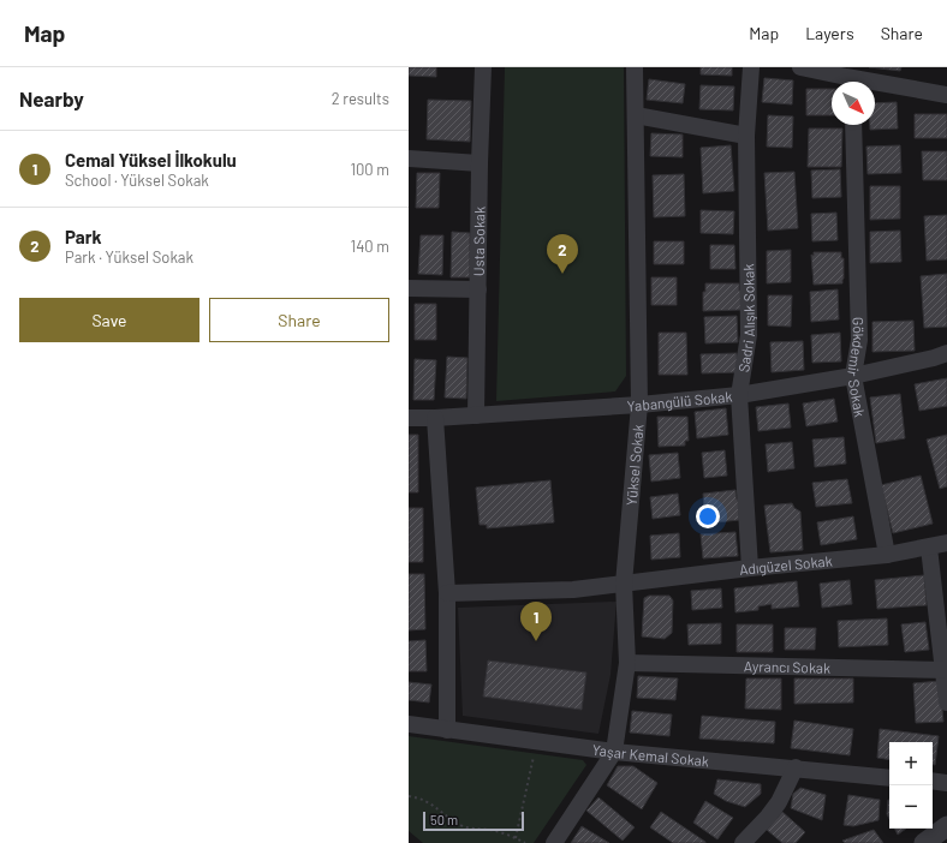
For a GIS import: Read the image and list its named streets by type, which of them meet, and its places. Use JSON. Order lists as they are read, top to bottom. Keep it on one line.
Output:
{"streets":{"street":["Usta Sokak","Sadri Alışık Sokak","Gökdemir Sokak","Yabangülü Sokak","Yüksel Sokak","Adıgüzel Sokak","Ayrancı Sokak","Yaşar Kemal Sokak"]},"crossings":[["Usta Sokak","Yabangülü Sokak"],["Sadri Alışık Sokak","Yabangülü Sokak"],["Sadri Alışık Sokak","Adıgüzel Sokak"],["Gökdemir Sokak","Yabangülü Sokak"],["Gökdemir Sokak","Adıgüzel Sokak"],["Yabangülü Sokak","Yüksel Sokak"],["Yüksel Sokak","Adıgüzel Sokak"],["Yüksel Sokak","Ayrancı Sokak"],["Yüksel Sokak","Yaşar Kemal Sokak"]],"scale_bar":"50 m","north":"bottom right","page":{"header":"Map","nav":["Map","Layers","Share"],"heading":["Nearby","2 results"],"list":[{"mark":"1","name":"Cemal Yüksel İlkokulu","note":"School · Yüksel Sokak","value":"100 m"},{"mark":"2","name":"Park","note":"Park · Yüksel Sokak","value":"140 m"}],"pins":["2","1"],"buttons":["Save","Share"],"map_buttons":["+","−"],"scale":"50 m"}}
